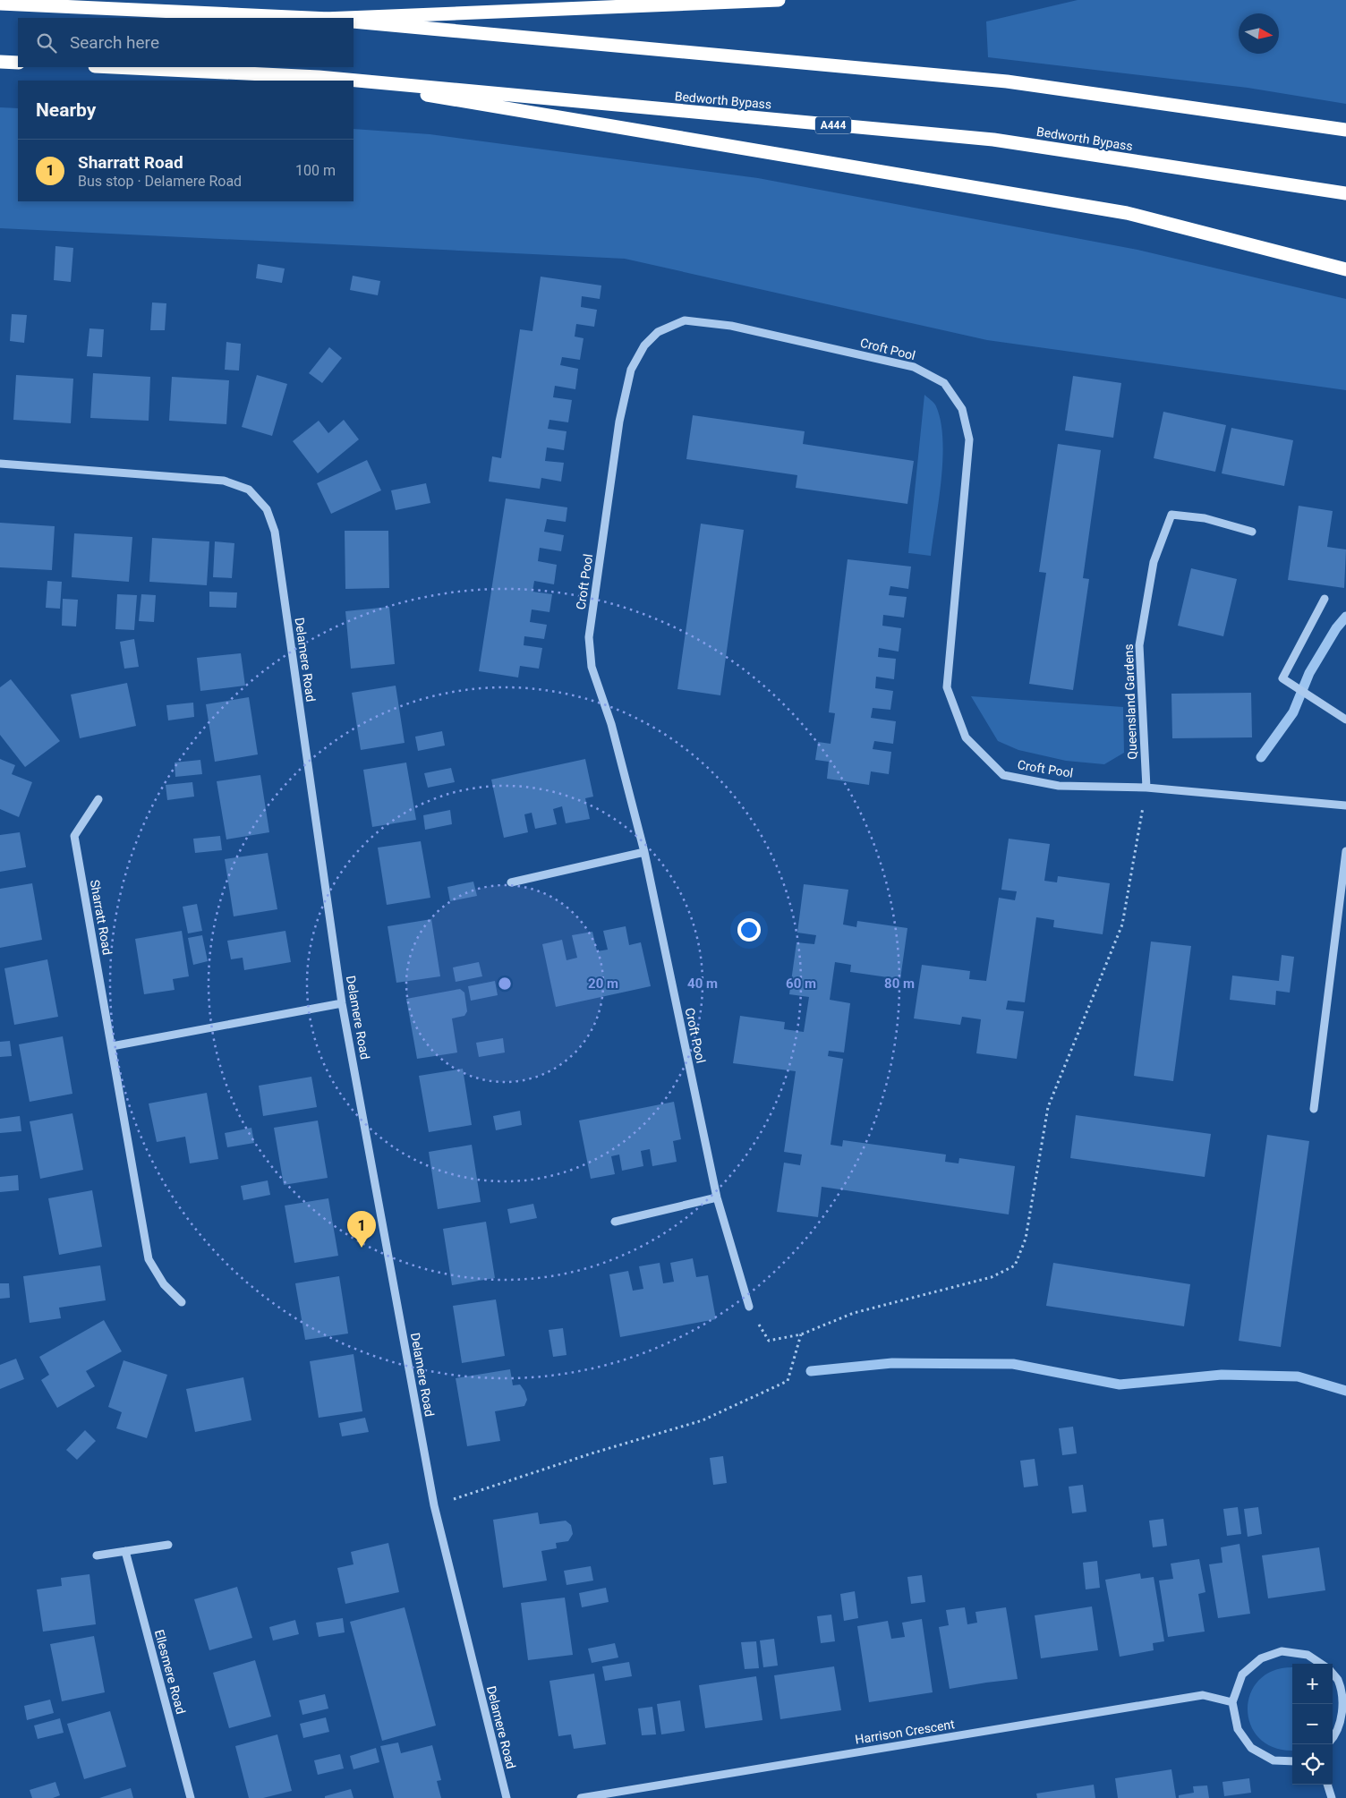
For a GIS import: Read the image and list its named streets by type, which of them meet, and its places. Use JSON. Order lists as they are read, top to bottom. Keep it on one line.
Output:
{"streets":{"highway":["Bedworth Bypass","A444"],"street":["Croft Pool","Delamere Road","Queensland Gardens","Sharratt Road","Ellesmere Road","Harrison Crescent"]},"crossings":[["Croft Pool","Queensland Gardens"]],"north":"right","page":{"search":"Search here","heading":"Nearby","list":[{"mark":"1","name":"Sharratt Road","note":"Bus stop · Delamere Road","value":"100 m"}],"pins":"1","map_buttons":["+","−"]},"rings":["20 m","40 m","60 m","80 m"]}
